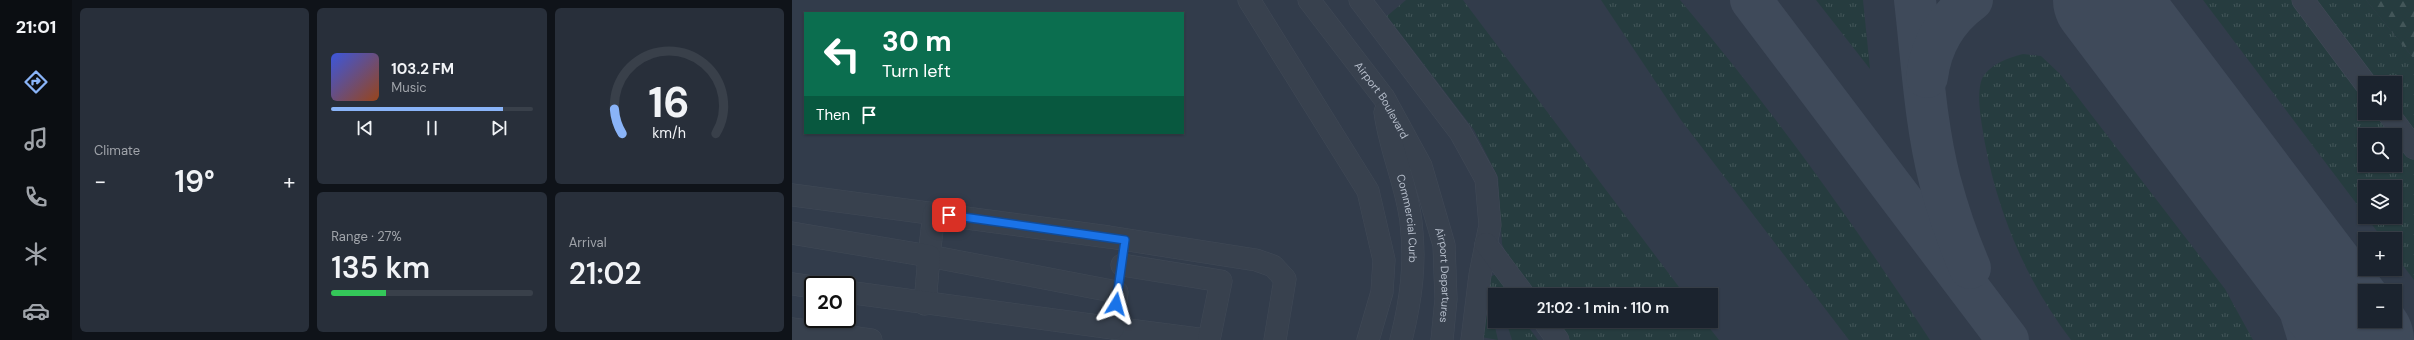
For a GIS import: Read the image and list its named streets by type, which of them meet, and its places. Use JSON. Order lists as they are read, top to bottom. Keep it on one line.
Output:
{"streets":{"street":["Airport Boulevard","Commercial Curb","Airport Departures"]},"crossings":[["Airport Boulevard","Commercial Curb"],["Airport Boulevard","Airport Departures"]],"page":{"tabs":"21:01","tile":["Climate",["Range · 27%","135 km"],["Arrival","21:02"]],"turn":["30 m","Turn left"],"song":["103.2 FM","Music"],"map_buttons":["+","−"],"then":"Then","heat":["−","19°","+"],"limit":"20","trip":"21:02 · 1 min · 110 m","gauge":["16","km/h"]}}
